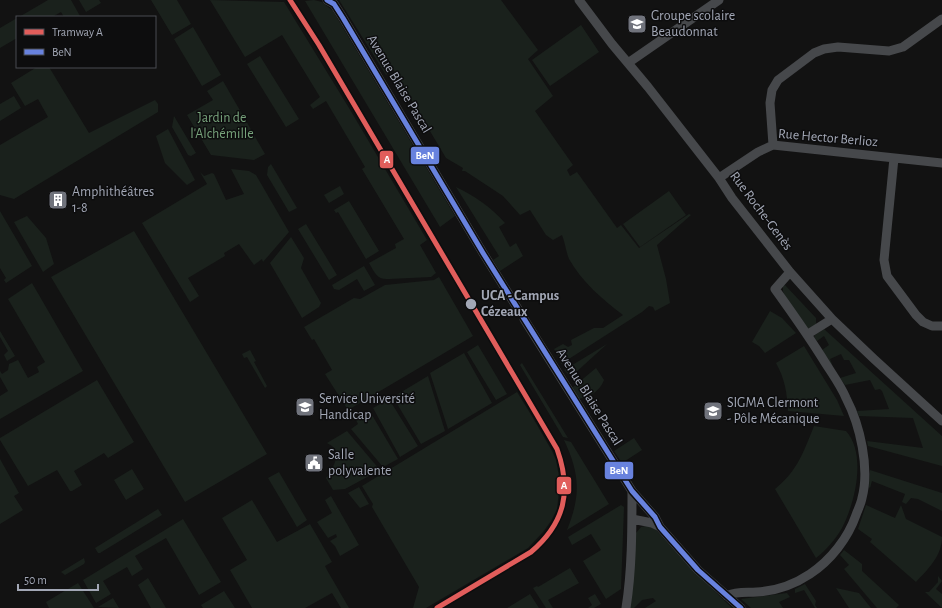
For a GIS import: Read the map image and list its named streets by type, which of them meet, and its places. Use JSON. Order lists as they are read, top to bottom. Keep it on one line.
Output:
{"streets":{"street":["Avenue Blaise Pascal","Rue Hector Berlioz","Rue Roche-Genès"]},"crossings":[["Rue Hector Berlioz","Rue Roche-Genès"]],"parks":["Jardin de l'Alchémille"],"places":{"school or university":["Groupe scolaire Beaudonnat","Service Université Handicap","SIGMA Clermont - Pôle Mécanique"],"building":["Amphithéâtres 1-8"],"other":["UCA - Campus Cézeaux"],"public building":["Salle polyvalente"]},"lines":["tram line A","transit line BeN"],"legend":["Tramway A","BeN"],"scale_bar":"50 m"}
